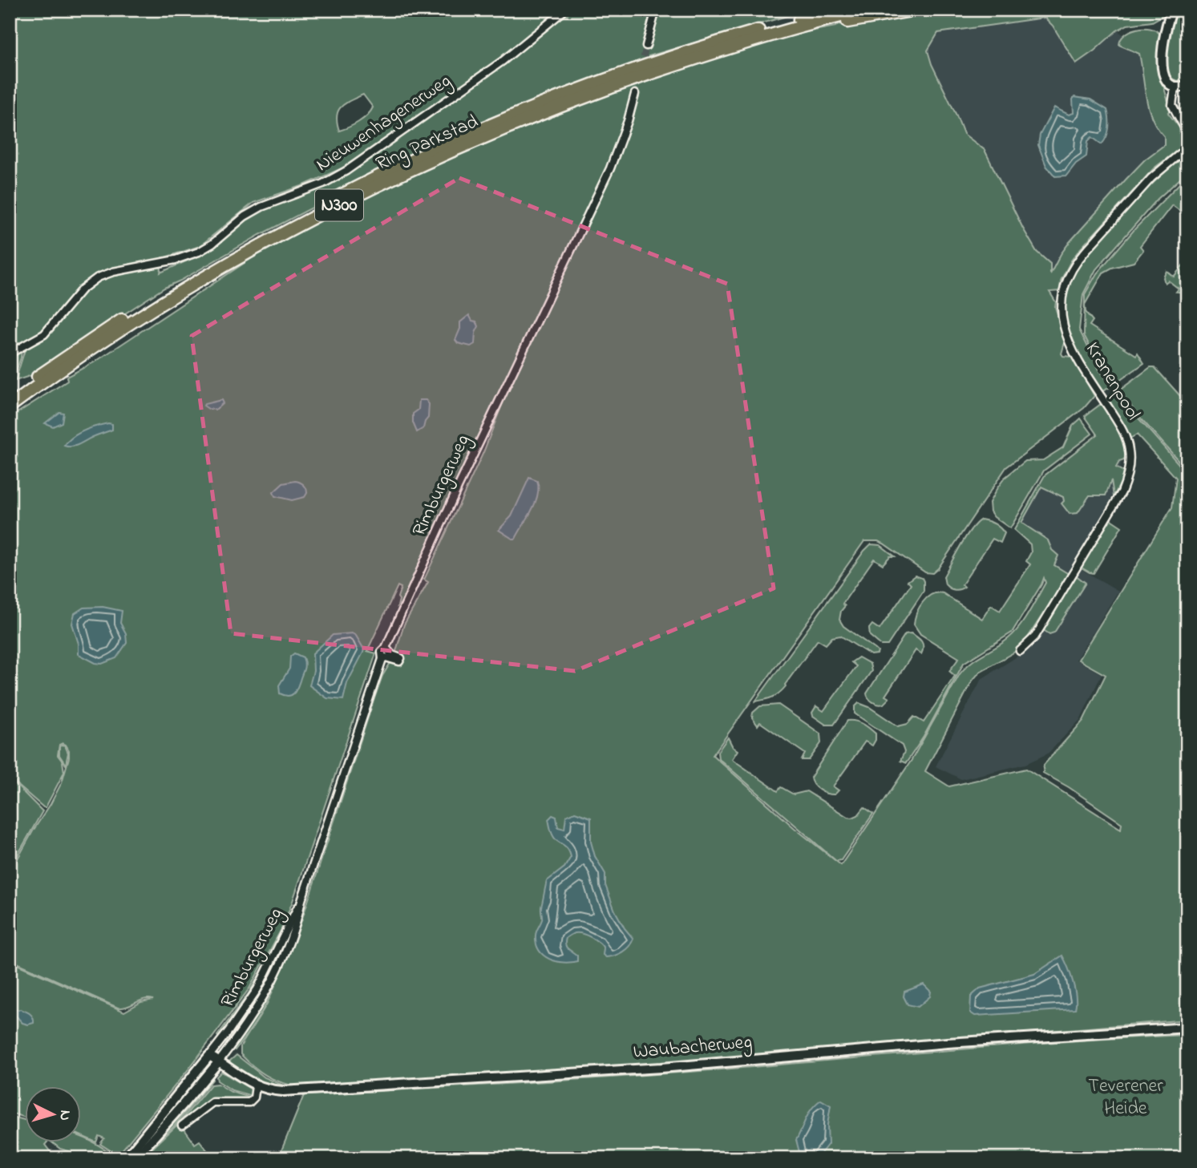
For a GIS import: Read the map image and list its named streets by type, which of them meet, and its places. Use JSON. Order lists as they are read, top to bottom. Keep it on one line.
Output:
{"streets":{"highway":["Ring Parkstad","N300"],"street":["Nieuwenhagenerweg","Kranenpool","Rimburgerweg","Waubacherweg"]},"crossings":[["Ring Parkstad","N300"],["Rimburgerweg","Waubacherweg"]],"parks":["Teverener Heide"],"north":"right"}
